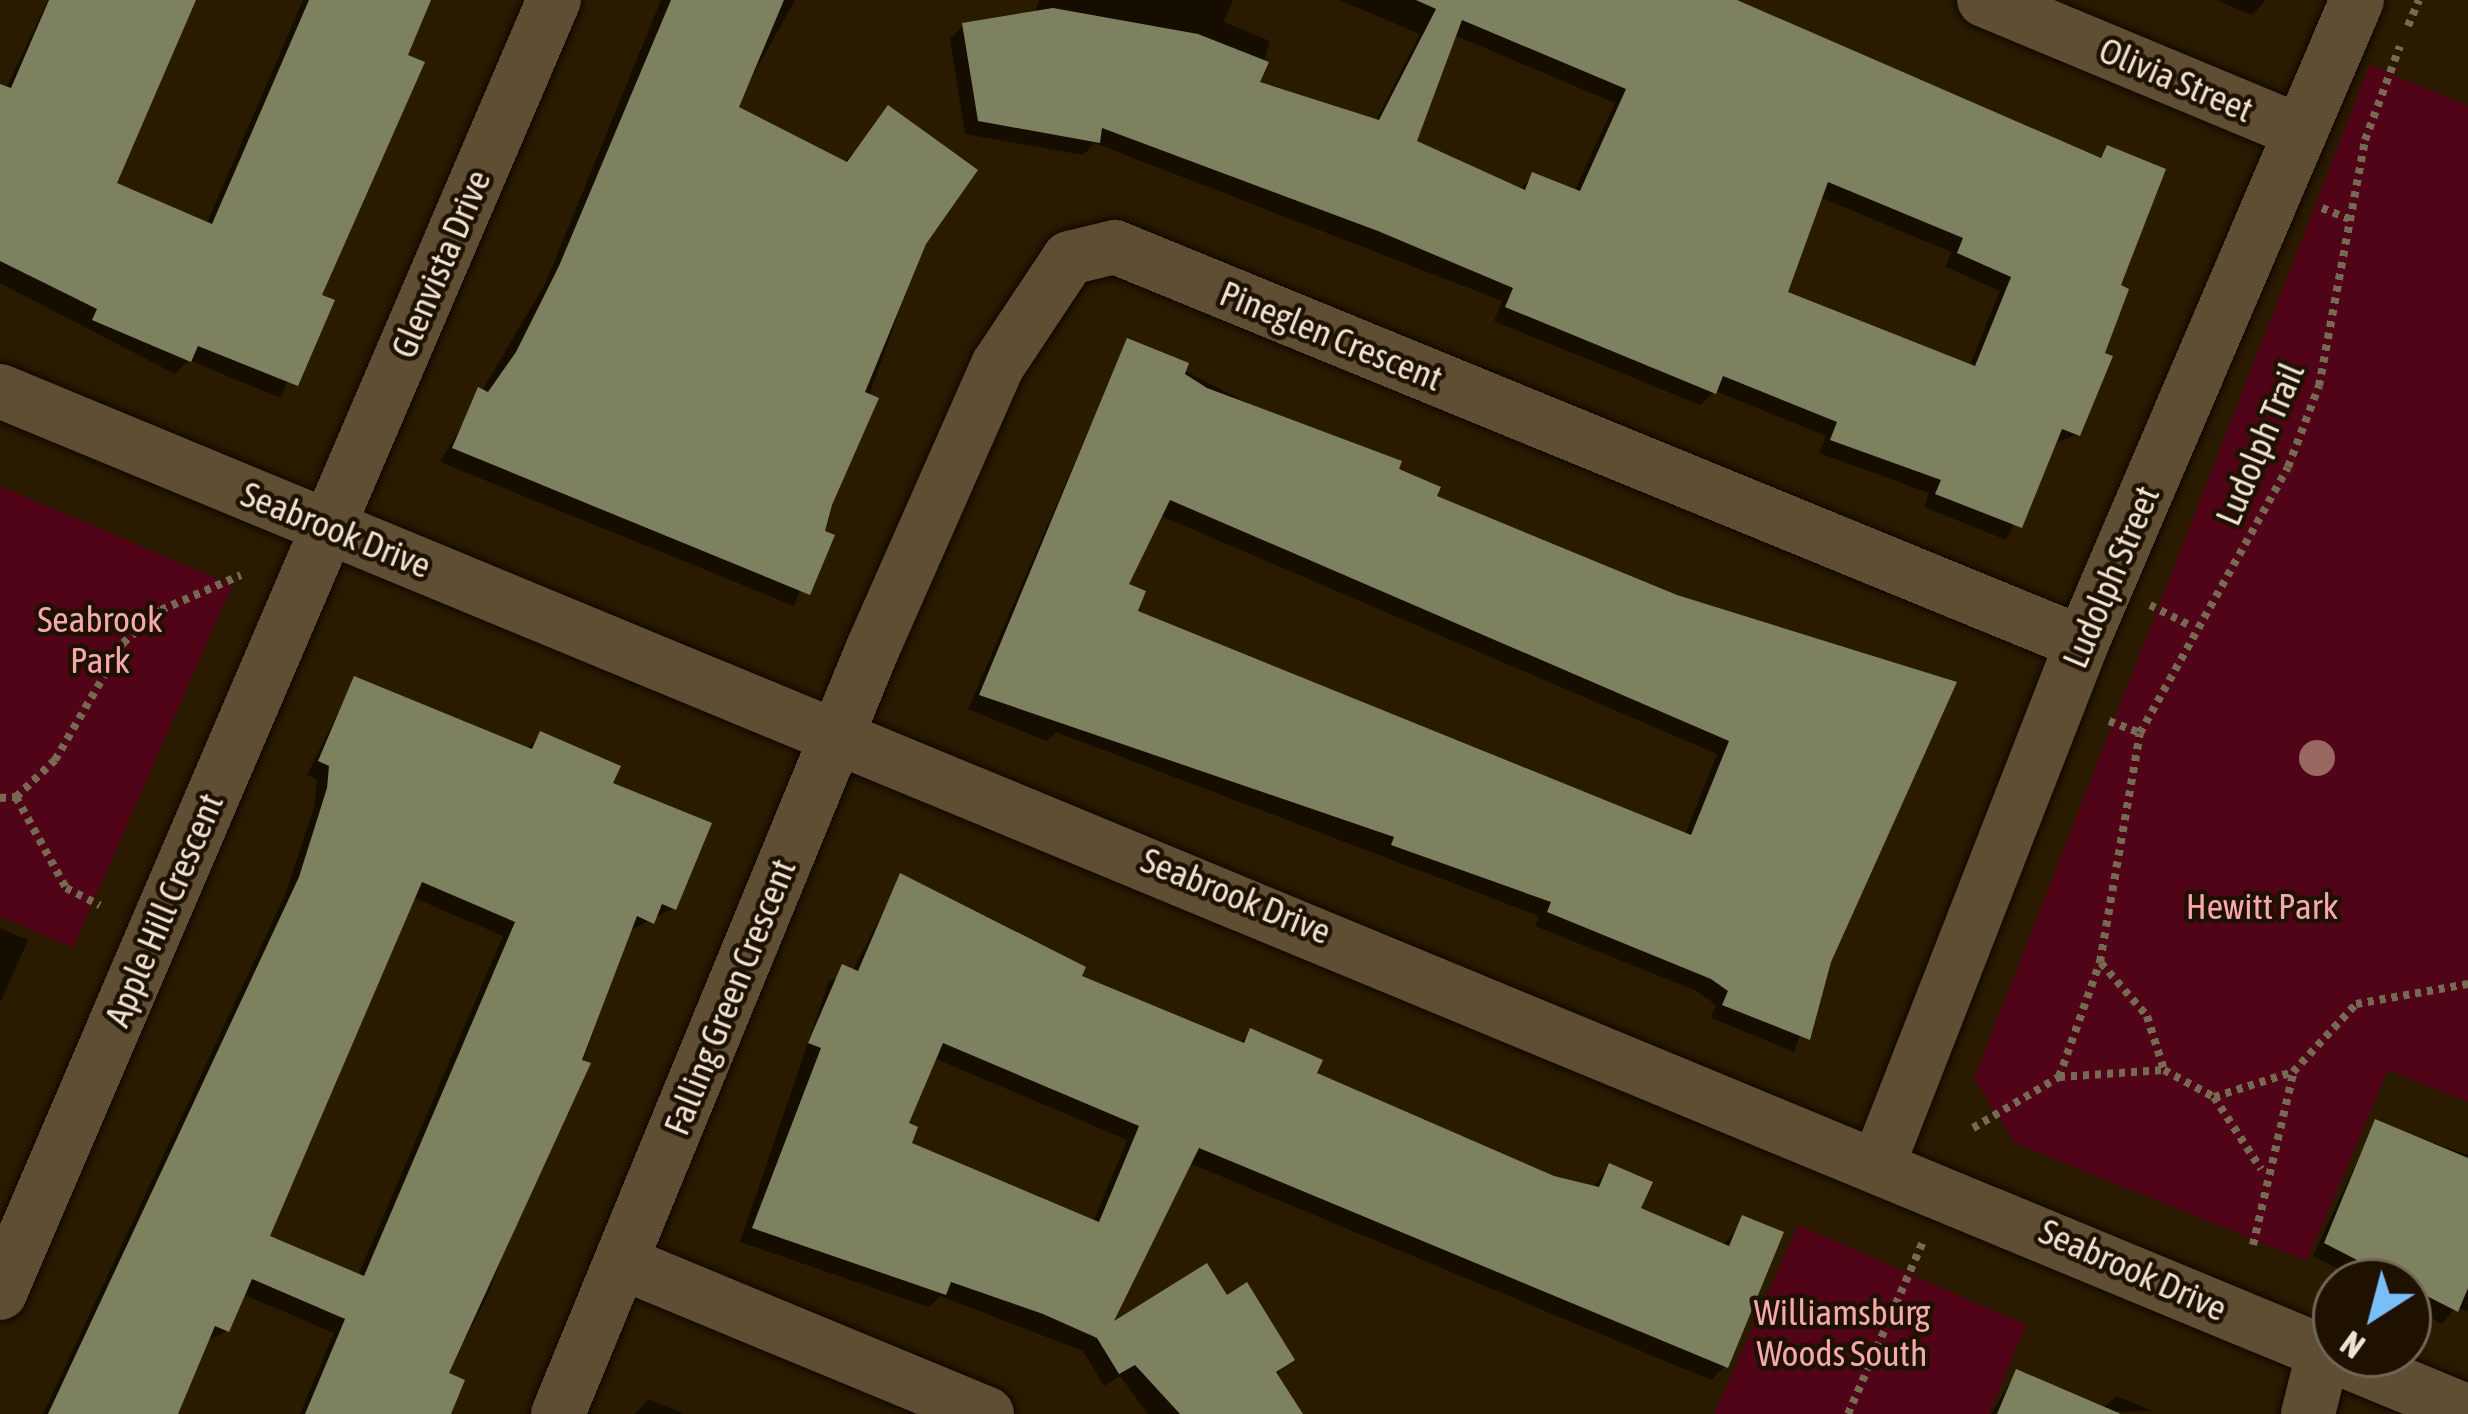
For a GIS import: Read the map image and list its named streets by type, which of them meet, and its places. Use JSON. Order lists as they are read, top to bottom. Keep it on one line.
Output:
{"streets":{"street":["Olivia Street","Glenvista Drive","Pineglen Crescent","Seabrook Drive","Ludolph Street","Apple Hill Crescent","Falling Green Crescent"],"path":["Ludolph Trail"]},"crossings":[["Olivia Street","Ludolph Street"],["Glenvista Drive","Seabrook Drive"],["Glenvista Drive","Apple Hill Crescent"],["Pineglen Crescent","Seabrook Drive"],["Pineglen Crescent","Ludolph Street"],["Pineglen Crescent","Falling Green Crescent"],["Seabrook Drive","Ludolph Street"],["Seabrook Drive","Apple Hill Crescent"],["Seabrook Drive","Falling Green Crescent"]],"parks":["Seabrook Park","Hewitt Park","Williamsburg Woods South"],"north":"bottom left"}
